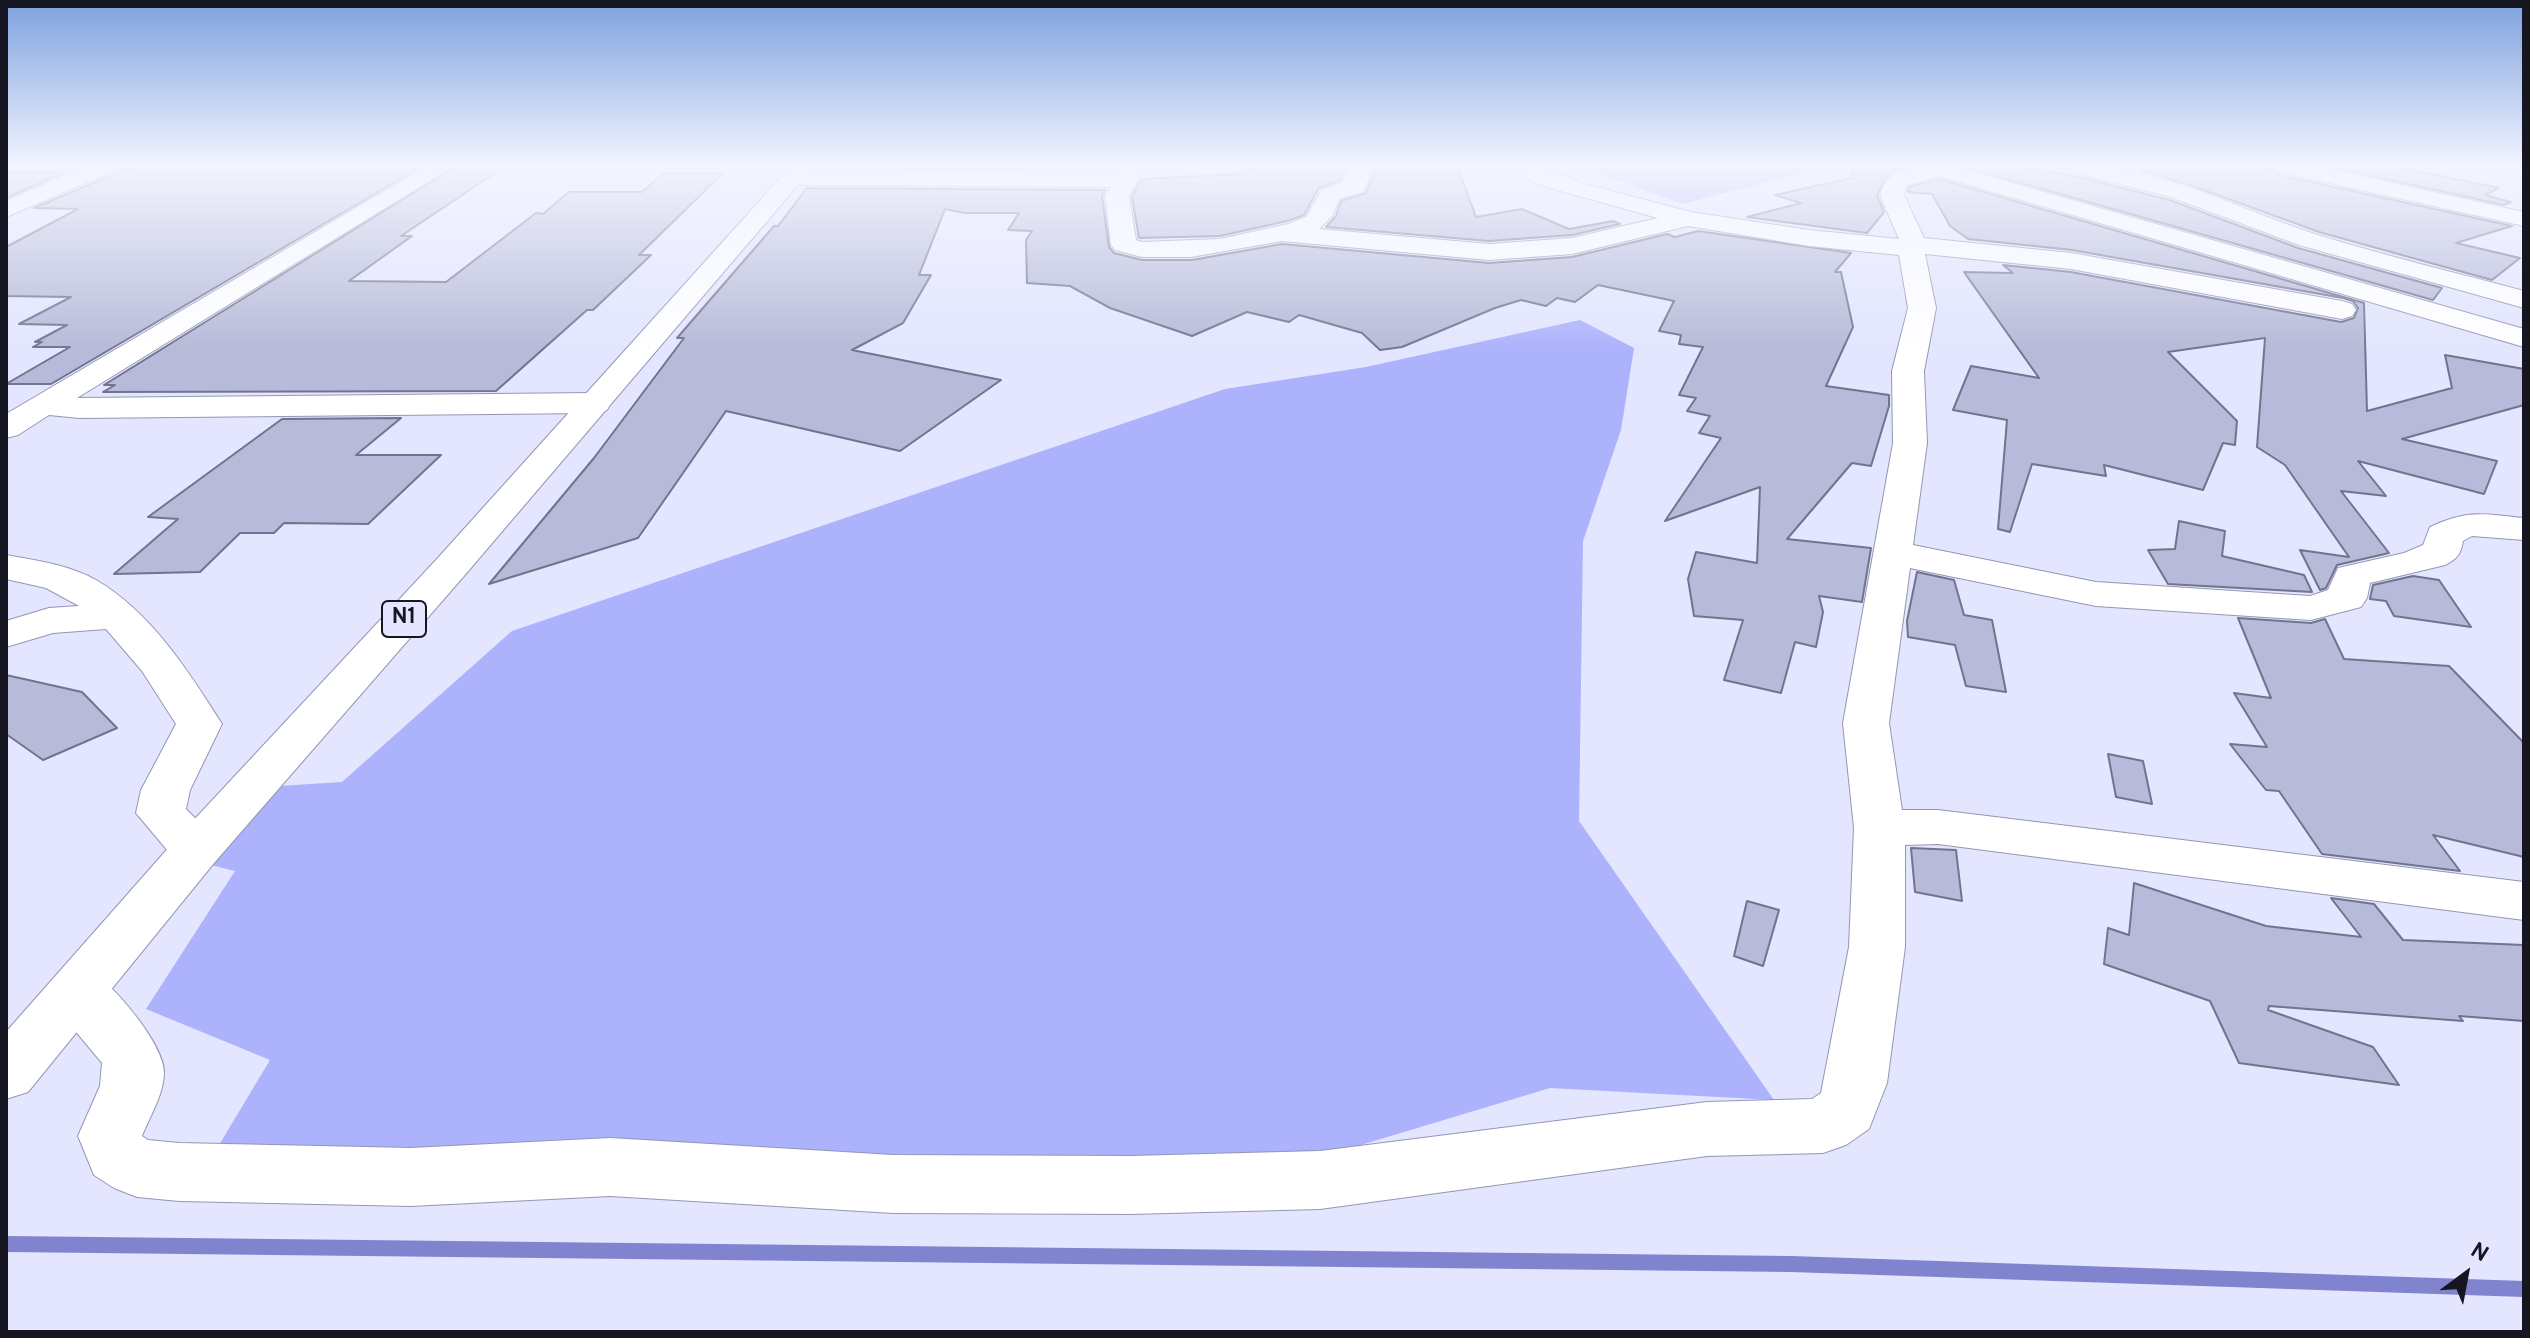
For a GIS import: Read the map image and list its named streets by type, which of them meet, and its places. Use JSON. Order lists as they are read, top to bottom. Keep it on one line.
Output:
{"streets":{"main road":["N1"]},"north":"top right"}
